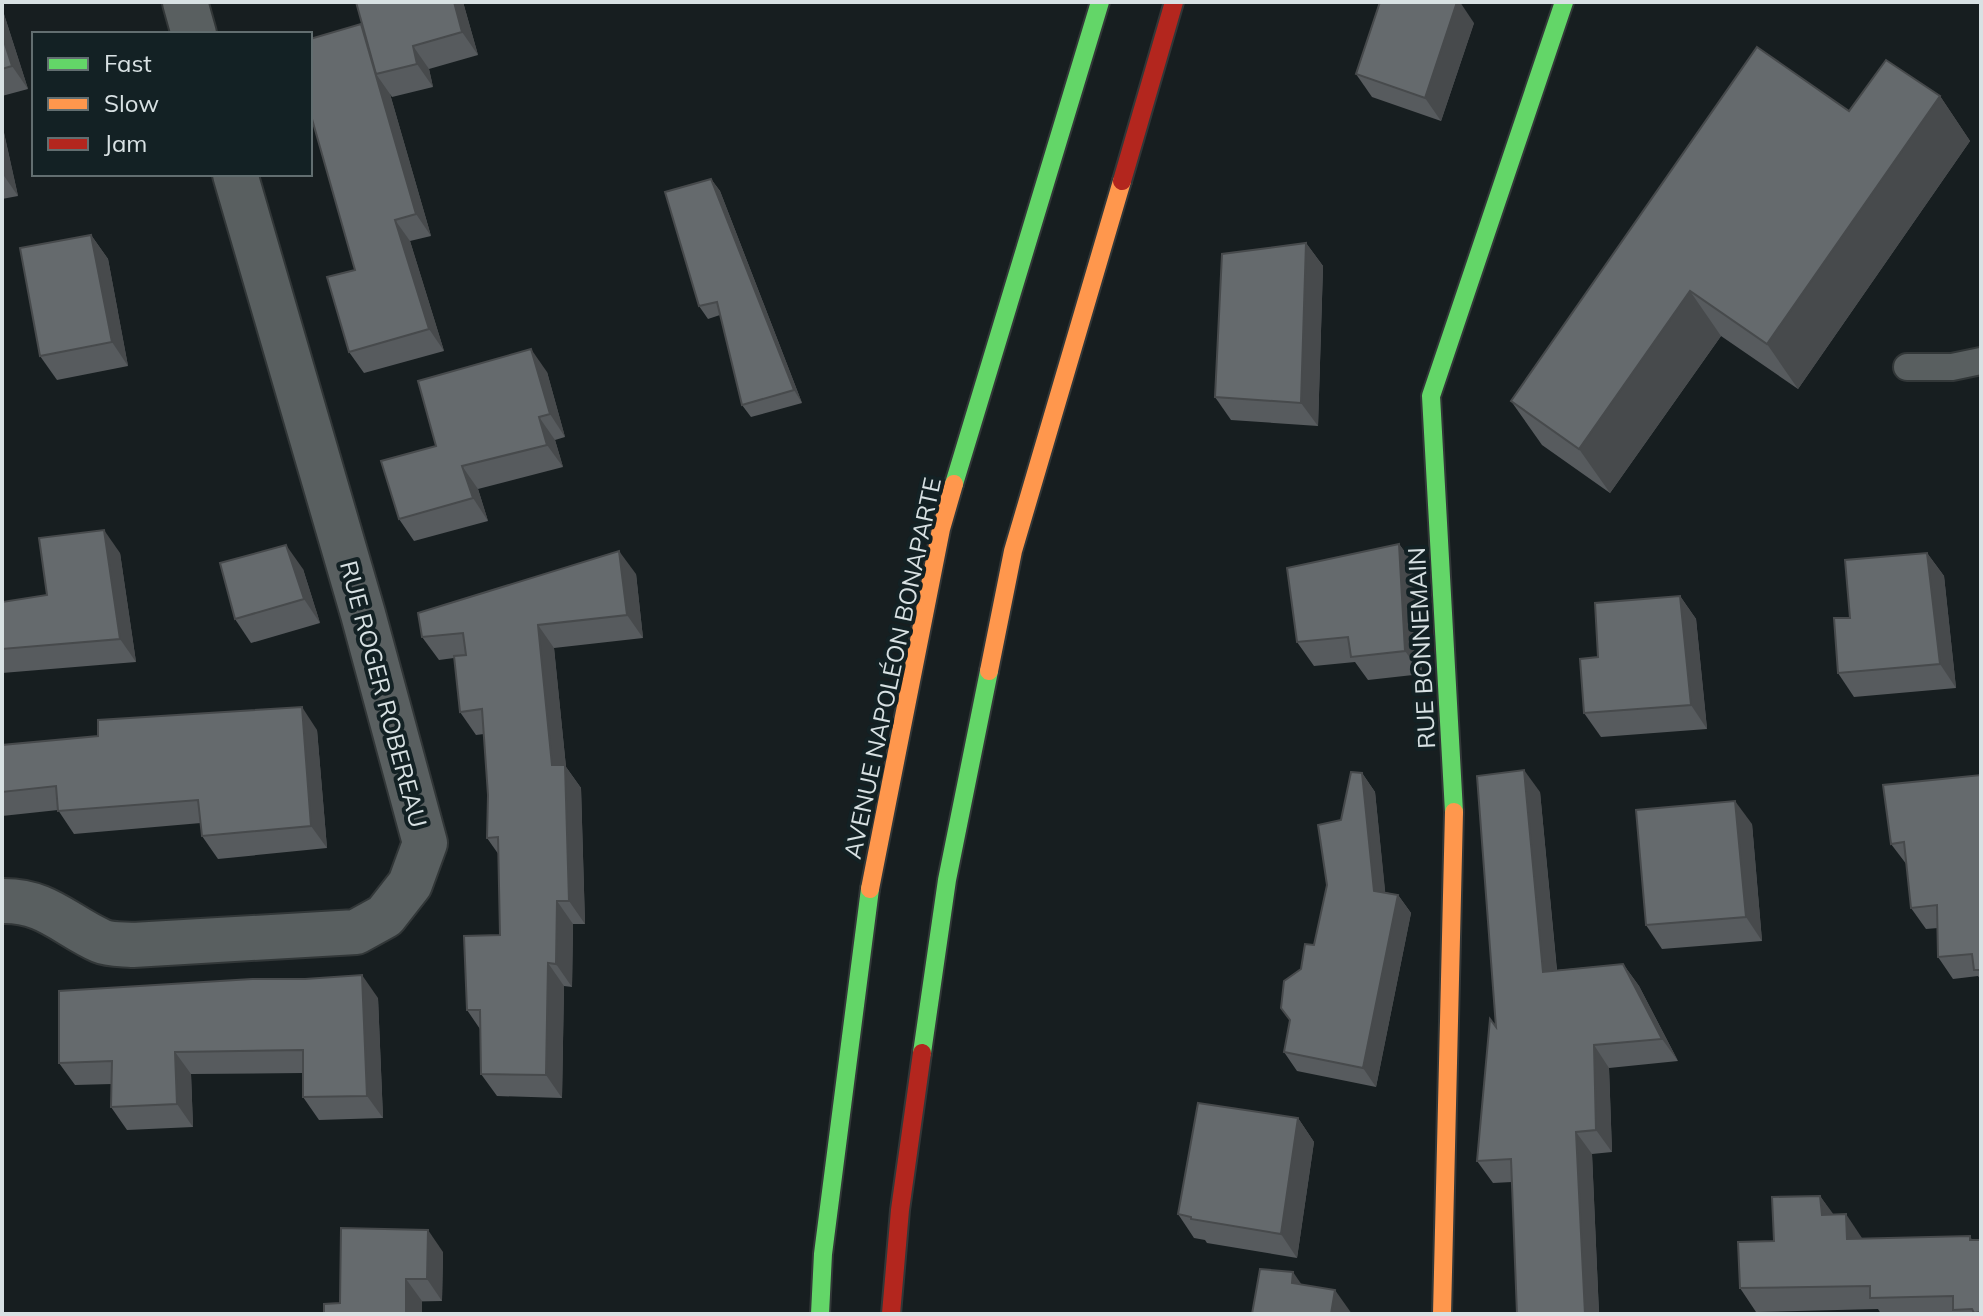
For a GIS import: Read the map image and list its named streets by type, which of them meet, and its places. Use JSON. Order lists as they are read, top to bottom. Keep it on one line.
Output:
{"streets":{"main road":["RUE BONNEMAIN","AVENUE NAPOLÉON BONAPARTE"],"street":["RUE ROGER ROBEREAU"]},"legend":["Fast","Slow","Jam"]}
